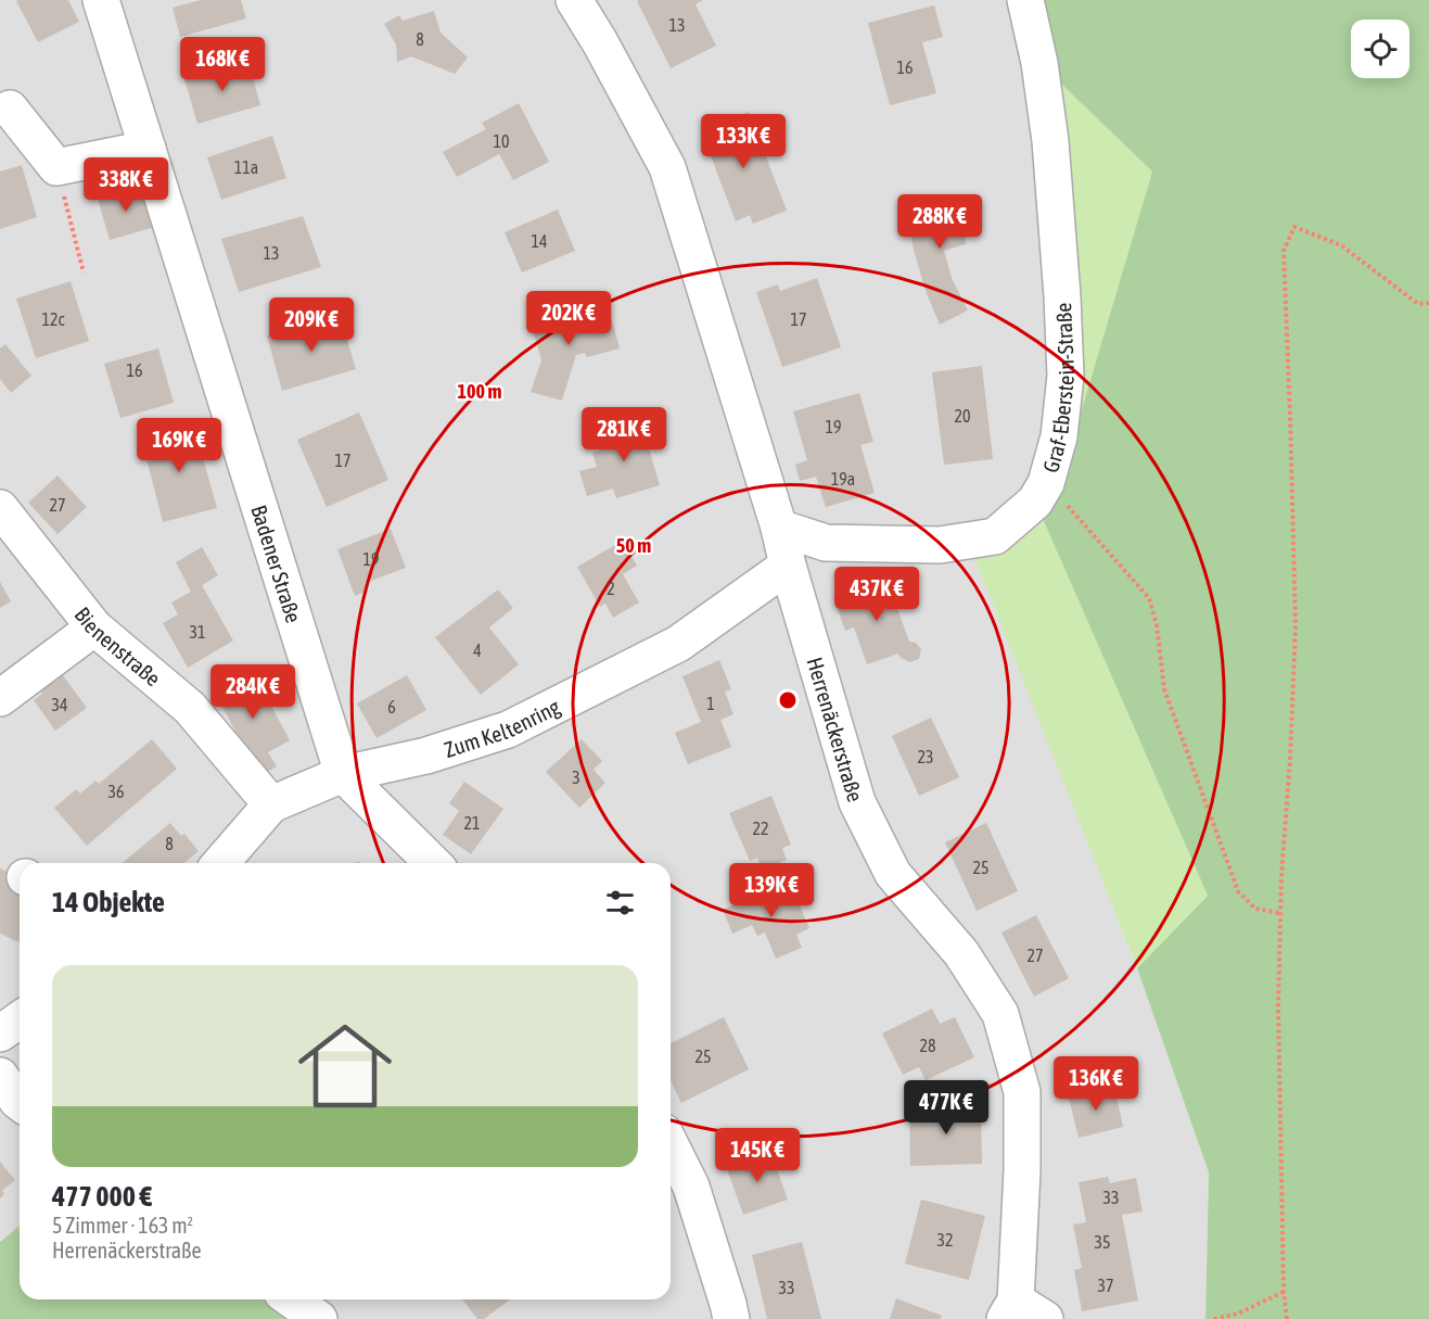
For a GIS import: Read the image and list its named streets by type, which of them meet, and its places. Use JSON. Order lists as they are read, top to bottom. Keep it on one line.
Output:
{"streets":{"street":["Graf-Eberstein-Straße","Badener Straße","Bienenstraße","Zum Keltenring","Herrenäckerstraße"]},"crossings":[["Graf-Eberstein-Straße","Herrenäckerstraße"],["Badener Straße","Zum Keltenring"],["Bienenstraße","Zum Keltenring"],["Zum Keltenring","Herrenäckerstraße"]],"house_numbers":["13","8","16","10","11a","14","13","12c","17","16","20","19","17","19a","27","19","2","31","4","1","34","6","23","3","36","21","22","8","25","27","28","25","33","32","35","37","33"],"page":{"price":["168K €","133K €","338K €","288K €","202K €","209K €","281K €","169K €","437K €","284K €","139K €","136K €","477K €","145K €"],"heading":"14 Objekte","list":[{"name":"477 000 €","note":"5 Zimmer · 163 m² · Herrenäckerstraße"}]},"rings":["100 m","50 m"]}
